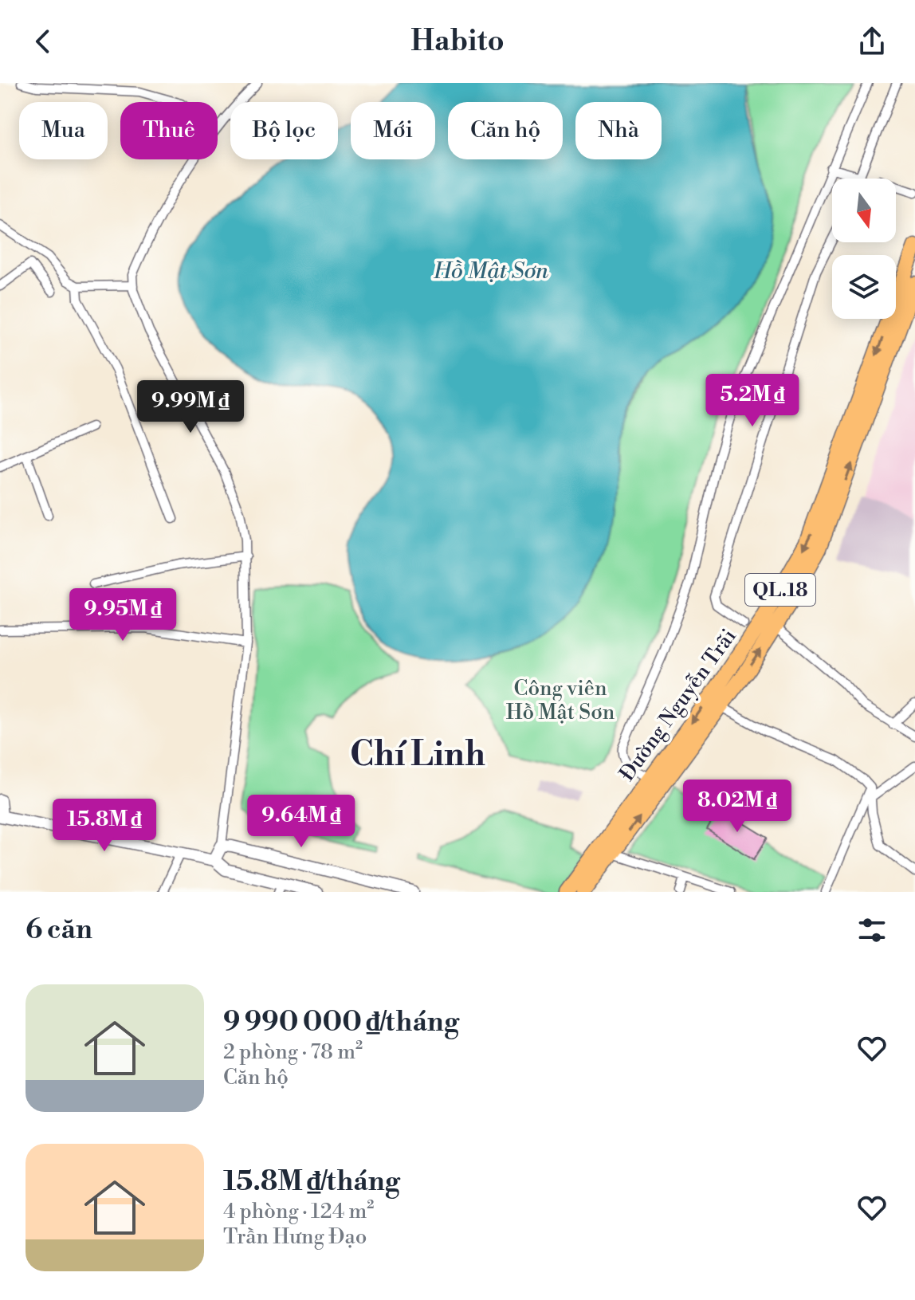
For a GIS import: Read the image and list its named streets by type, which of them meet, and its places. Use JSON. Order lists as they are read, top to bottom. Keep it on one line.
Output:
{"streets":{"highway":["QL.18","Đường Nguyễn Trãi"]},"districts":["Chí Linh"],"water":["Hồ Mật Sơn"],"parks":["Công viên Hồ Mật Sơn"],"north":"bottom","page":{"header":"Habito","chip":["Mua","Thuê","Bộ lọc","Mới","Căn hộ","Nhà"],"price":["5.2M ₫","9.99M ₫","9.95M ₫","8.02M ₫","9.64M ₫","15.8M ₫"],"heading":"6 căn","list":[{"name":"9 990 000 ₫/tháng","note":"2 phòng · 78 m² · Căn hộ"},{"name":"15.8M ₫/tháng","note":"4 phòng · 124 m² · Trần Hưng Đạo"}]}}
